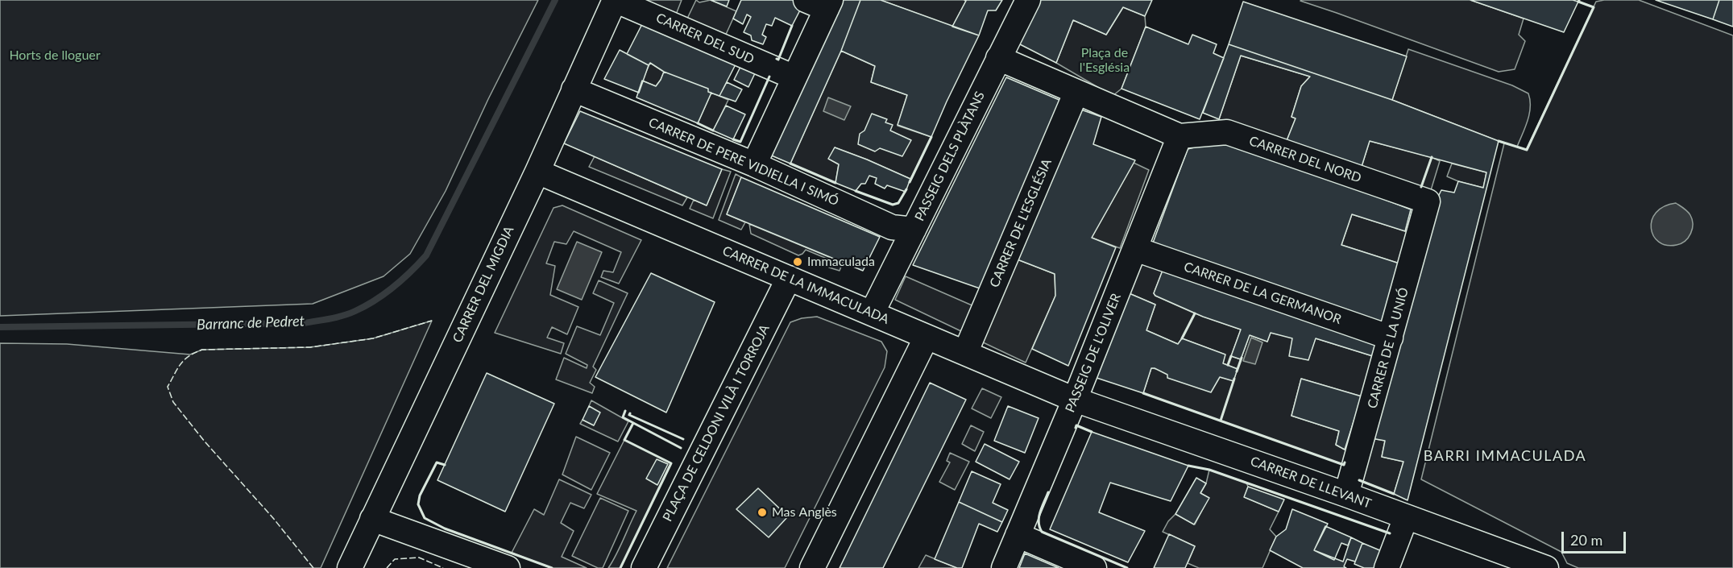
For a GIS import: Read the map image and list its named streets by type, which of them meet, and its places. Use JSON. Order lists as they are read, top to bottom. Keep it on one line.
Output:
{"streets":{"street":["CARRER DEL SUD","PASSEIG DELS PLÀTANS","CARRER DEL NORD","CARRER DE PERE VIDIELLA I SIMÓ","CARRER DE L'ESGLÉSIA","CARRER DEL MIGDIA","CARRER DE LA IMMACULADA","CARRER DE LA GERMANOR","CARRER DE LA UNIÓ","PASSEIG DE L'OLIVER","PLAÇA DE CELDONI VILÀ I TORROJA","CARRER DE LLEVANT"]},"crossings":[["CARRER DEL SUD","CARRER DEL MIGDIA"],["PASSEIG DELS PLÀTANS","CARRER DE PERE VIDIELLA I SIMÓ"],["PASSEIG DELS PLÀTANS","CARRER DE LA IMMACULADA"],["CARRER DEL NORD","CARRER DE LA UNIÓ"],["CARRER DEL NORD","PASSEIG DE L'OLIVER"],["CARRER DE PERE VIDIELLA I SIMÓ","CARRER DEL MIGDIA"],["CARRER DE L'ESGLÉSIA","CARRER DE LA IMMACULADA"],["CARRER DEL MIGDIA","CARRER DE LA IMMACULADA"],["CARRER DE LA IMMACULADA","PASSEIG DE L'OLIVER"],["CARRER DE LA IMMACULADA","PLAÇA DE CELDONI VILÀ I TORROJA"],["CARRER DE LA IMMACULADA","CARRER DE LLEVANT"],["CARRER DE LA GERMANOR","CARRER DE LA UNIÓ"],["CARRER DE LA GERMANOR","PASSEIG DE L'OLIVER"],["CARRER DE LA UNIÓ","CARRER DE LLEVANT"],["PASSEIG DE L'OLIVER","CARRER DE LLEVANT"]],"districts":["BARRI IMMACULADA"],"water":["Barranc de Pedret"],"parks":["Plaça de l'Església","Horts de lloguer"],"places":["Immaculada","Mas Anglès"],"scale_bar":"20 m"}
